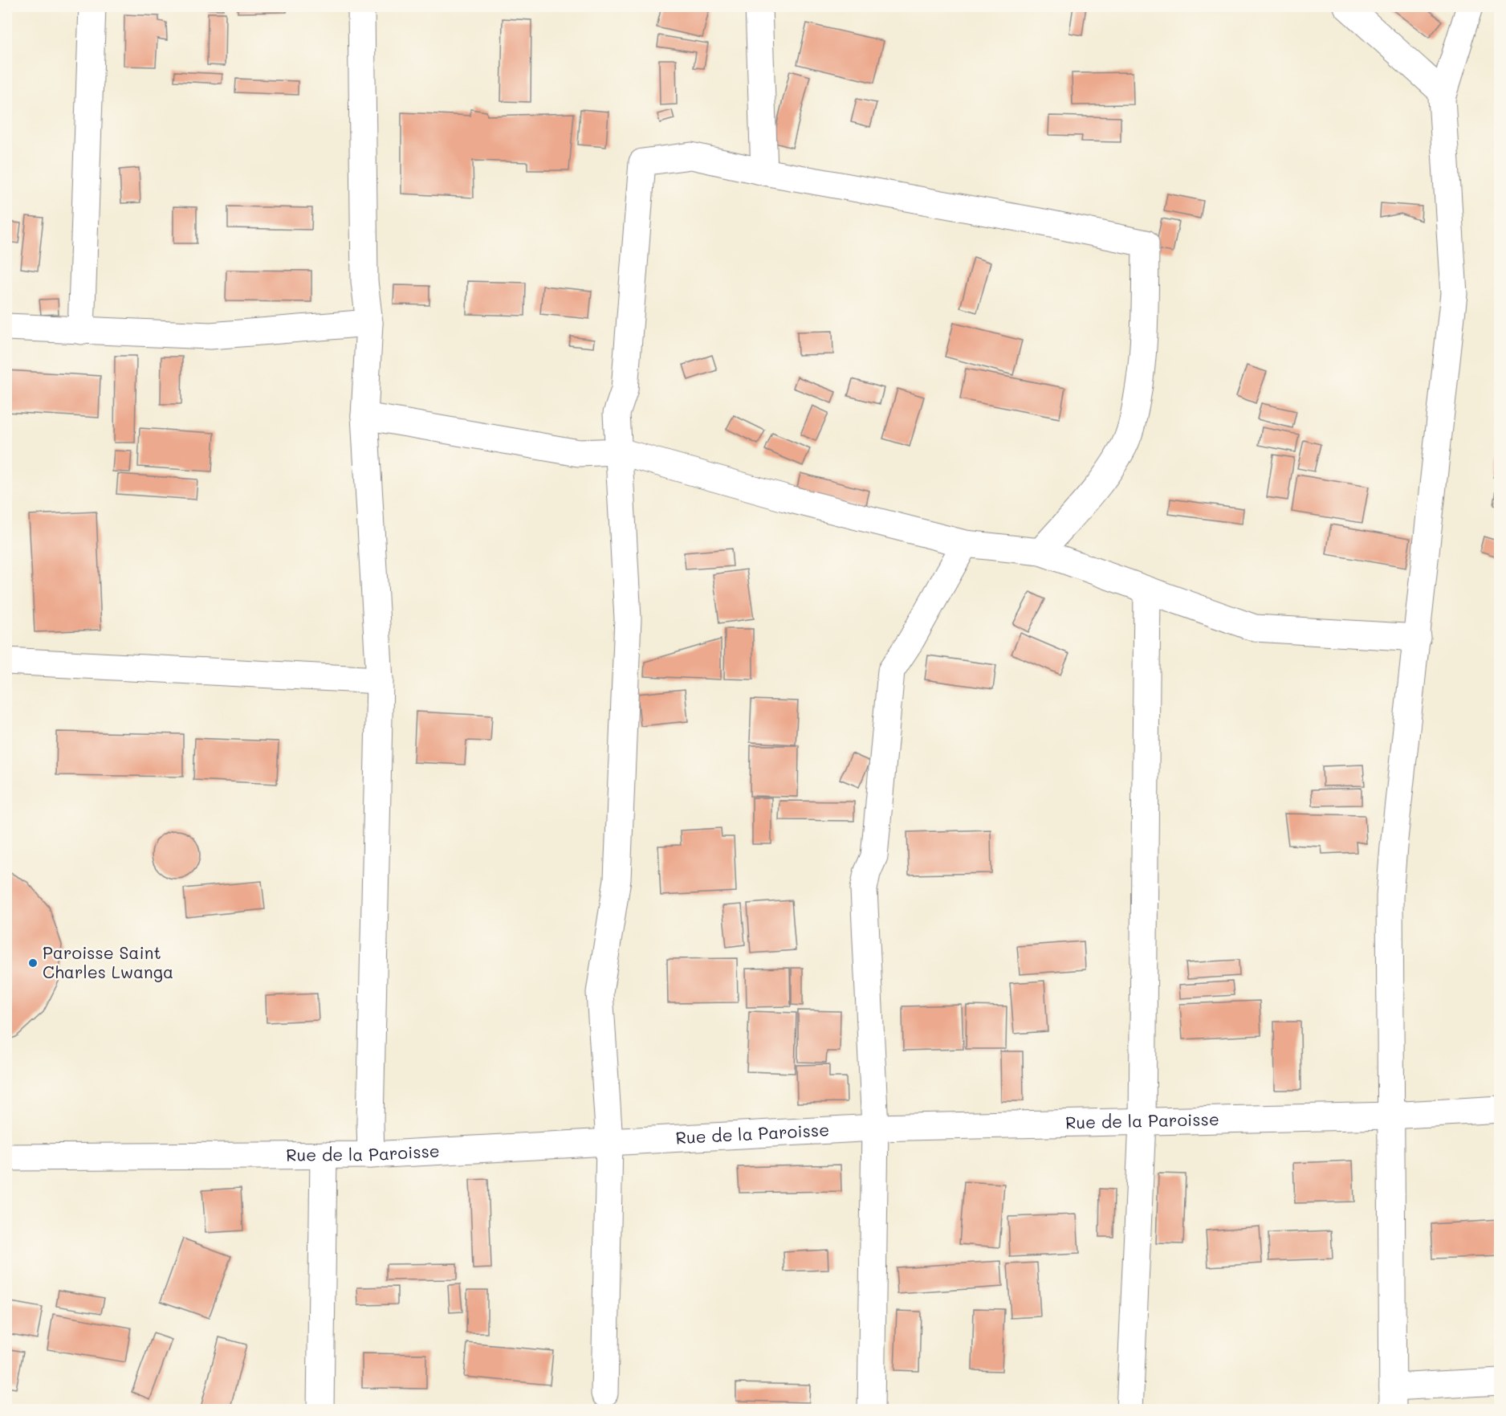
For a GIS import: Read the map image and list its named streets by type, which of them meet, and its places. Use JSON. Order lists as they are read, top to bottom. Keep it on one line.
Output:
{"streets":{"street":["Rue de la Paroisse"]},"places":["Paroisse Saint Charles Lwanga"]}
